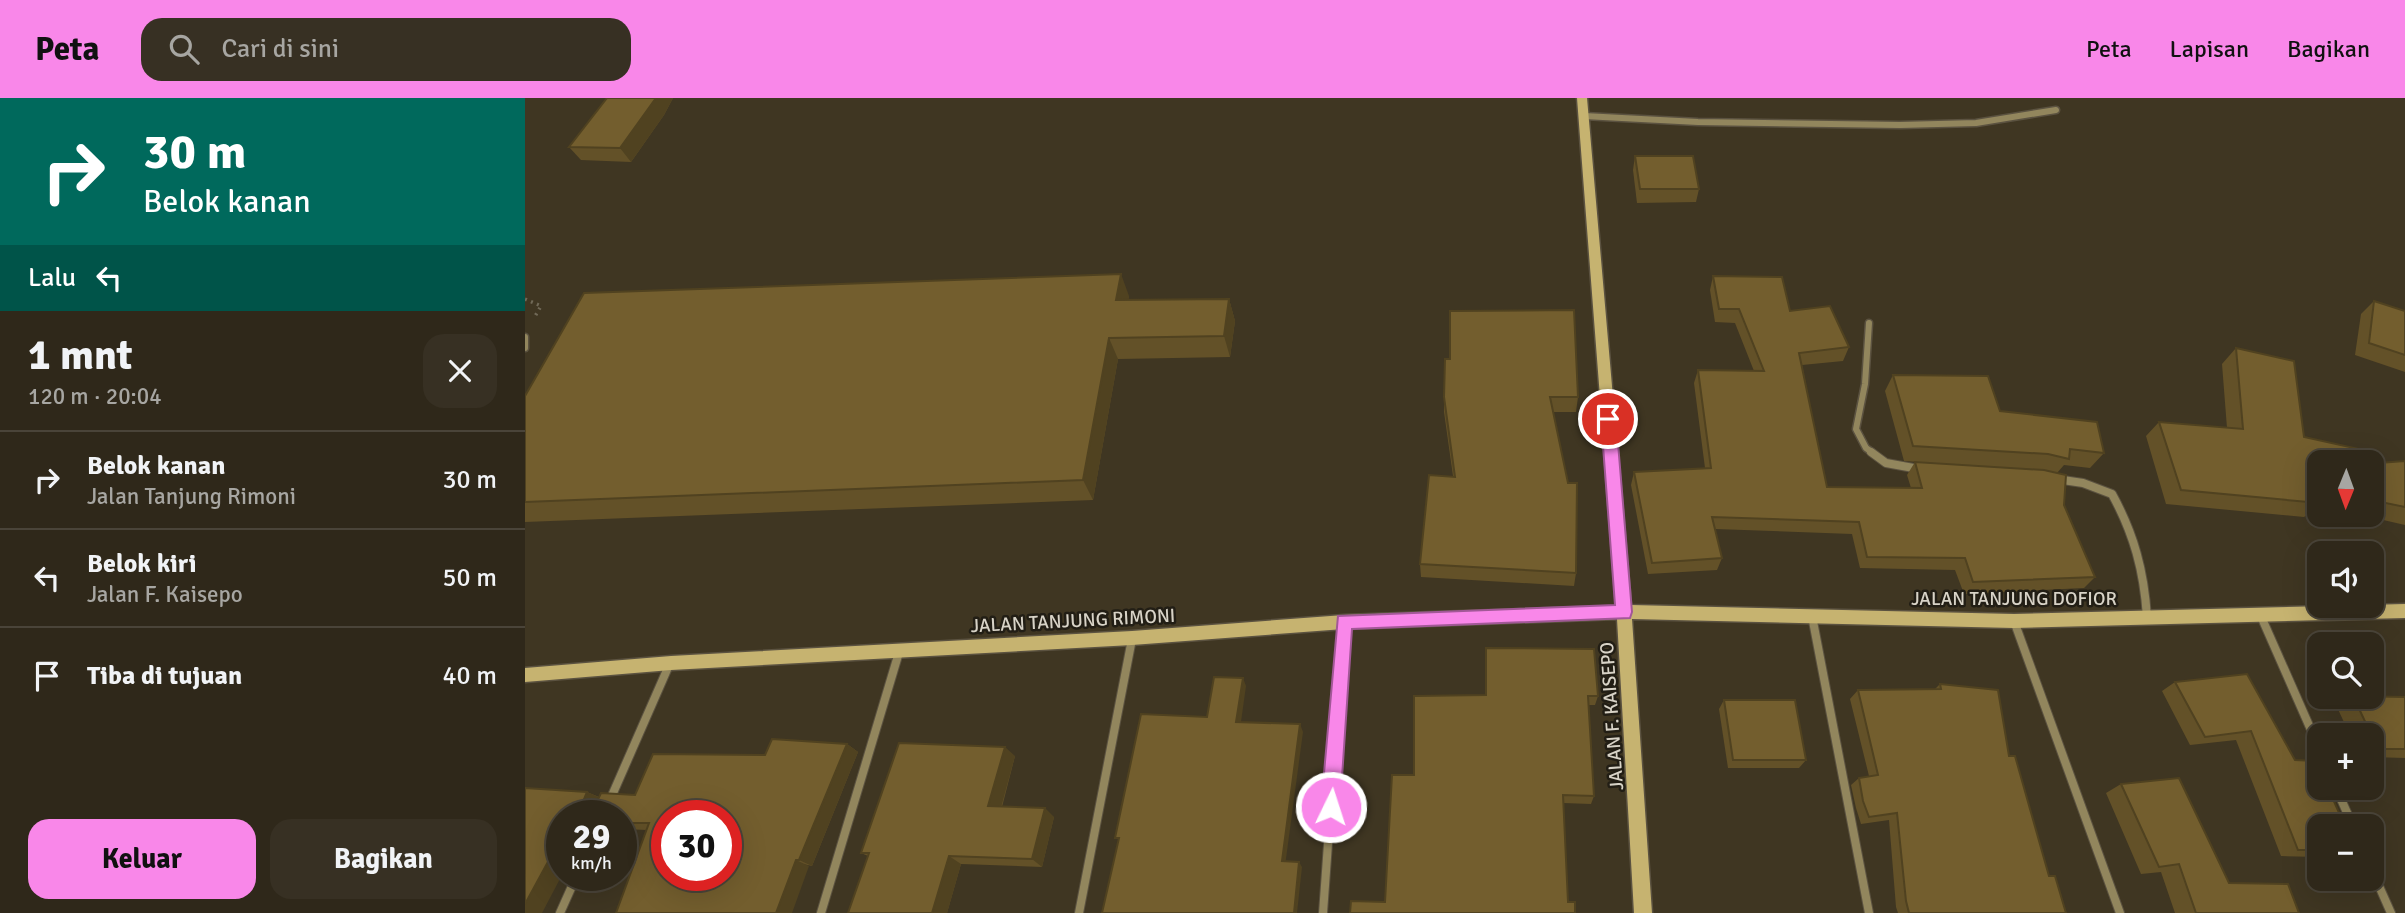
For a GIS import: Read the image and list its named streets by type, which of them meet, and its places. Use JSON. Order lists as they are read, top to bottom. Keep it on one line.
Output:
{"streets":{"street":["JALAN TANJUNG DOFIOR","JALAN TANJUNG RIMONI","JALAN F. KAISEPO"]},"crossings":[["JALAN TANJUNG DOFIOR","JALAN TANJUNG RIMONI"],["JALAN TANJUNG DOFIOR","JALAN F. KAISEPO"],["JALAN TANJUNG RIMONI","JALAN F. KAISEPO"]],"north":"bottom","page":{"header":"Peta","search":"Cari di sini","nav":["Peta","Lapisan","Bagikan"],"turn":["30 m","Belok kanan"],"then":"Lalu","heading":["1 mnt","120 m · 20:04"],"list":[{"name":"Belok kanan","note":"Jalan Tanjung Rimoni","value":"30 m"},{"name":"Belok kiri","note":"Jalan F. Kaisepo","value":"50 m"},{"name":"Tiba di tujuan","value":"40 m"}],"map_buttons":["+","−"],"speed":"29 km/h","limit":"30","buttons":["Keluar","Bagikan"]}}
